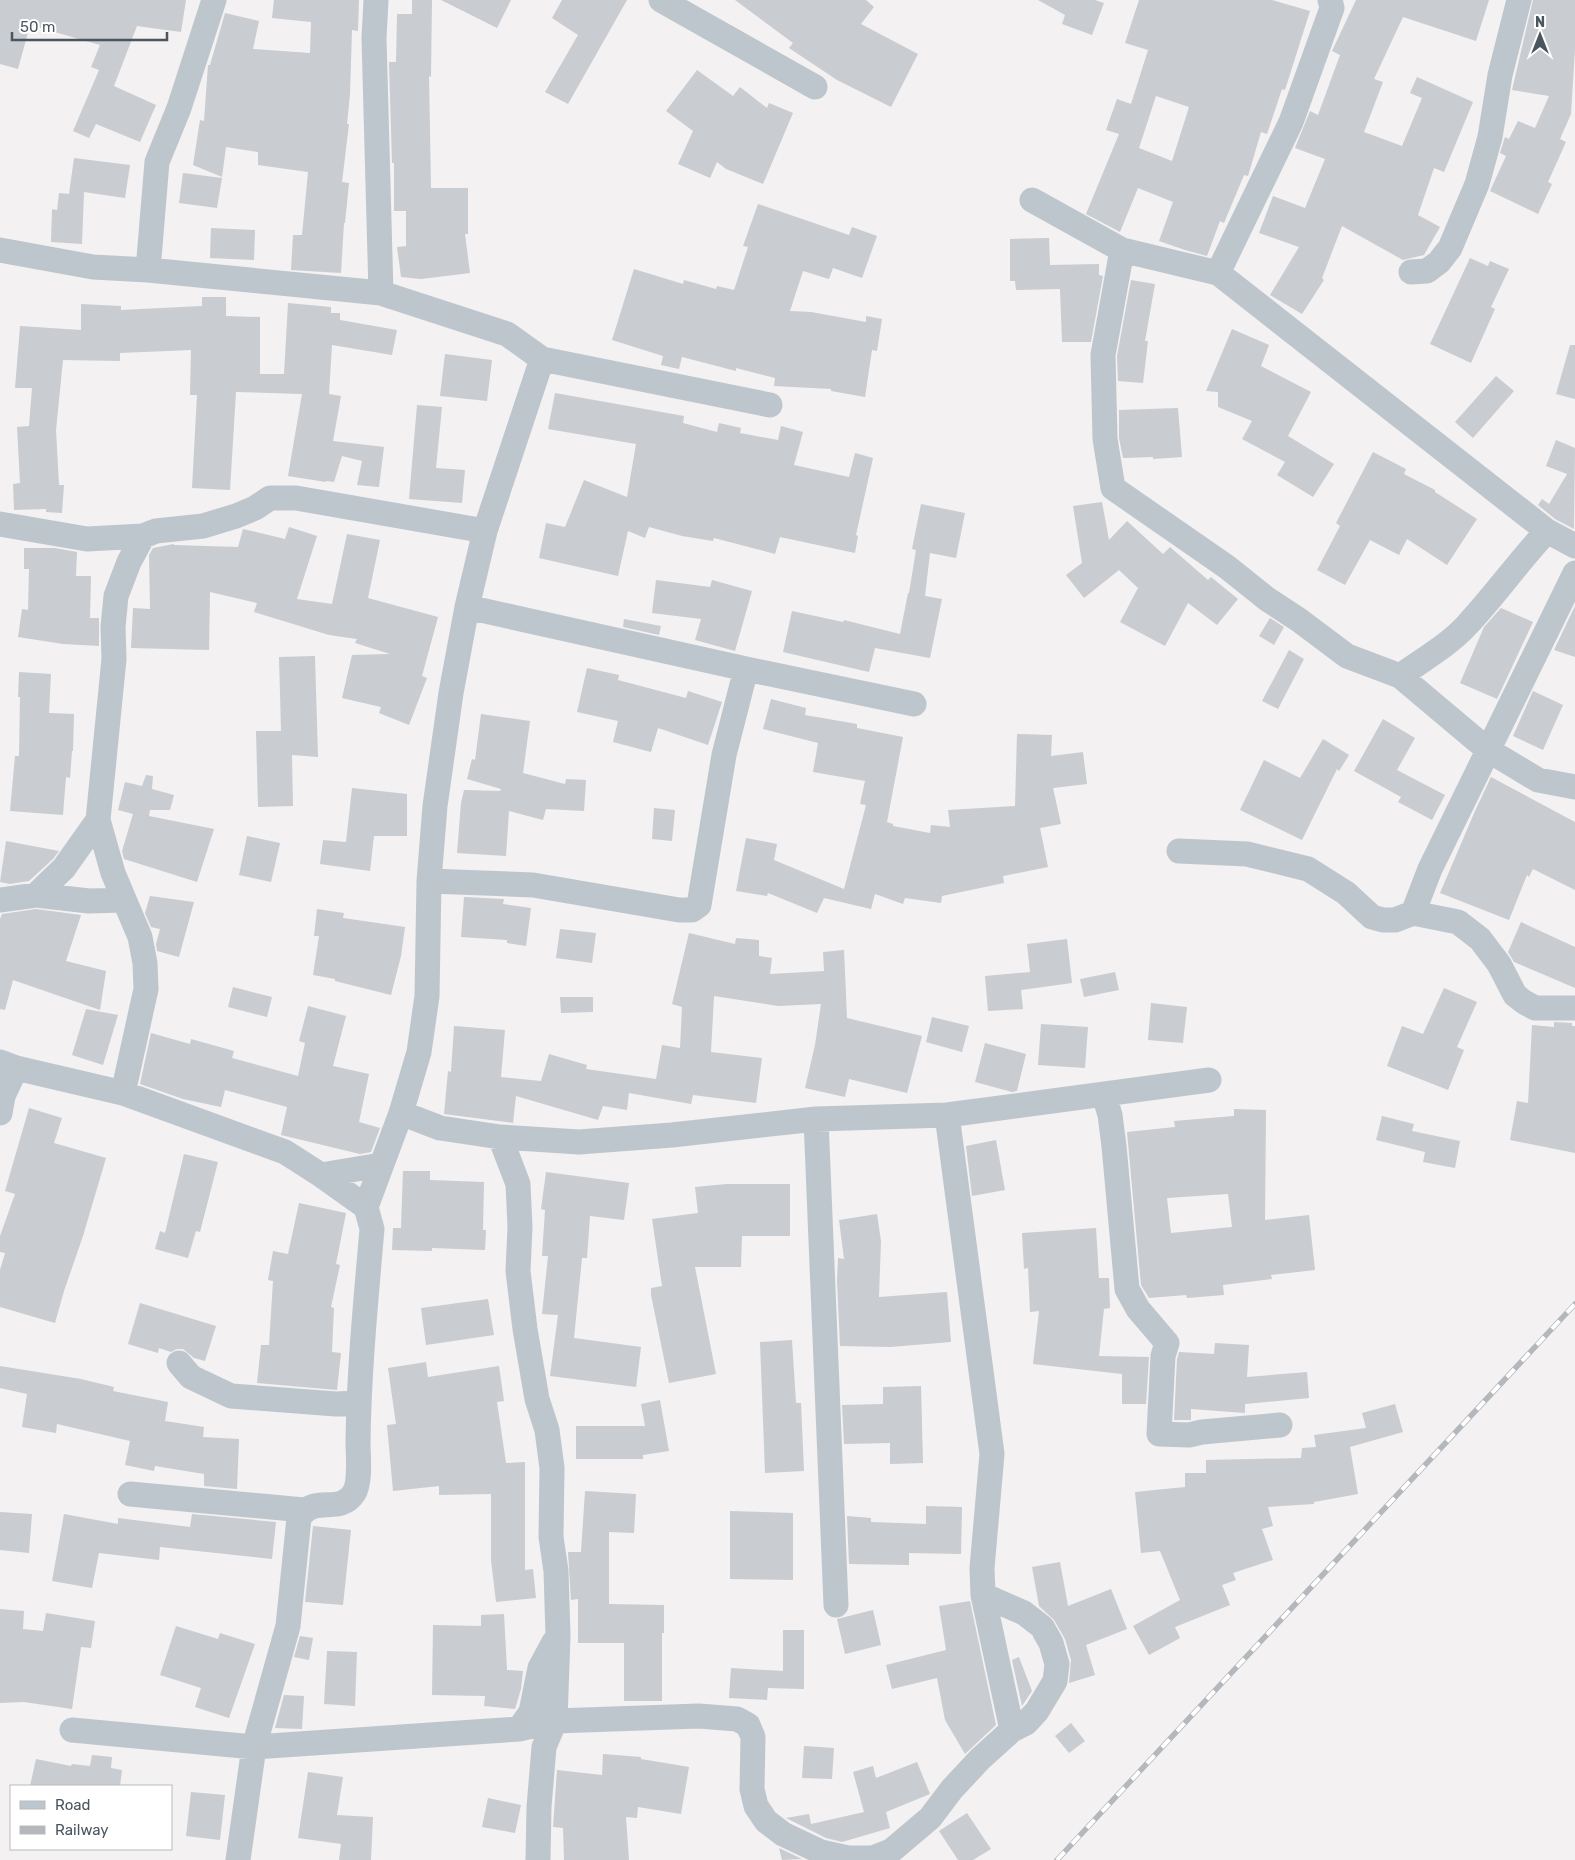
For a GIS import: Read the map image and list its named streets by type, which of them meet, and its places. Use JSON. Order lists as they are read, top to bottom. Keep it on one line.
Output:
{"legend":["Road","Railway"],"scale_bar":"50 m","north":"top"}
